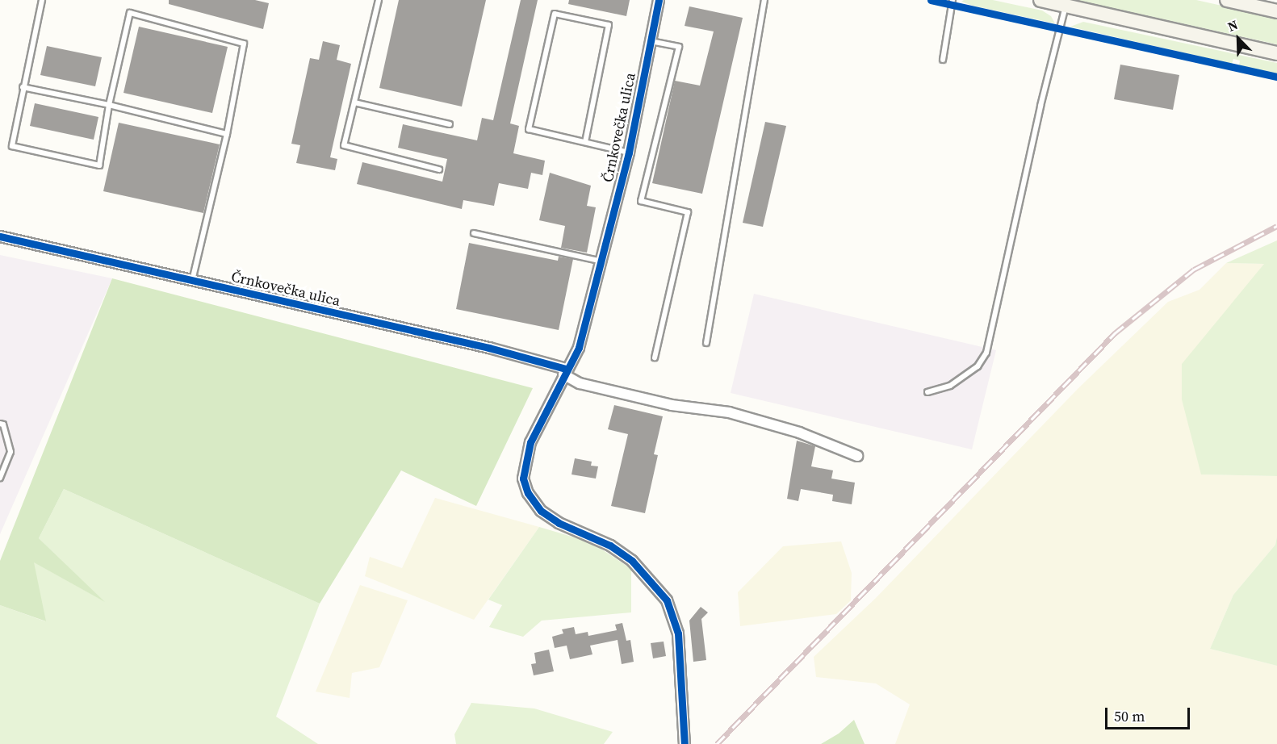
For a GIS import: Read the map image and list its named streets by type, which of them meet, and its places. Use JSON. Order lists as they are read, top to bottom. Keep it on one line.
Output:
{"streets":{"street":["Črnkovečka ulica"]},"scale_bar":"50 m","north":"top left"}
